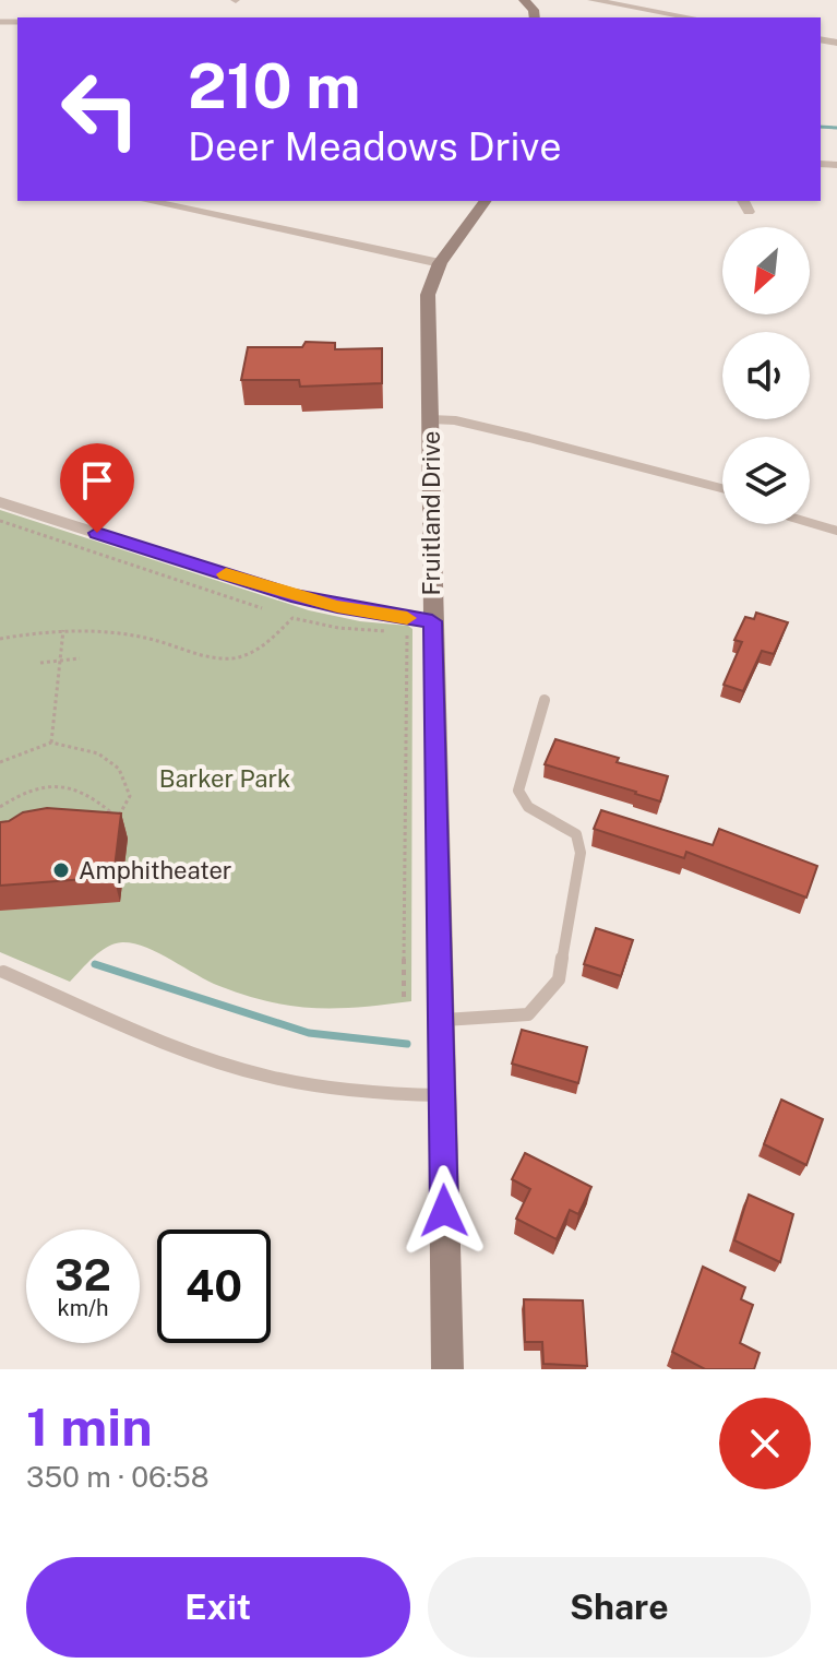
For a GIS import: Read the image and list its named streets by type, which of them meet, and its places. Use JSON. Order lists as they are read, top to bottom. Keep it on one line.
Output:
{"streets":{"street":["Fruitland Drive"]},"parks":["Barker Park"],"places":["Amphitheater"],"north":"bottom left","page":{"turn":["210 m","Deer Meadows Drive"],"speed":"32 km/h","limit":"40","heading":["1 min","350 m · 06:58"],"buttons":["Exit","Share"]}}
